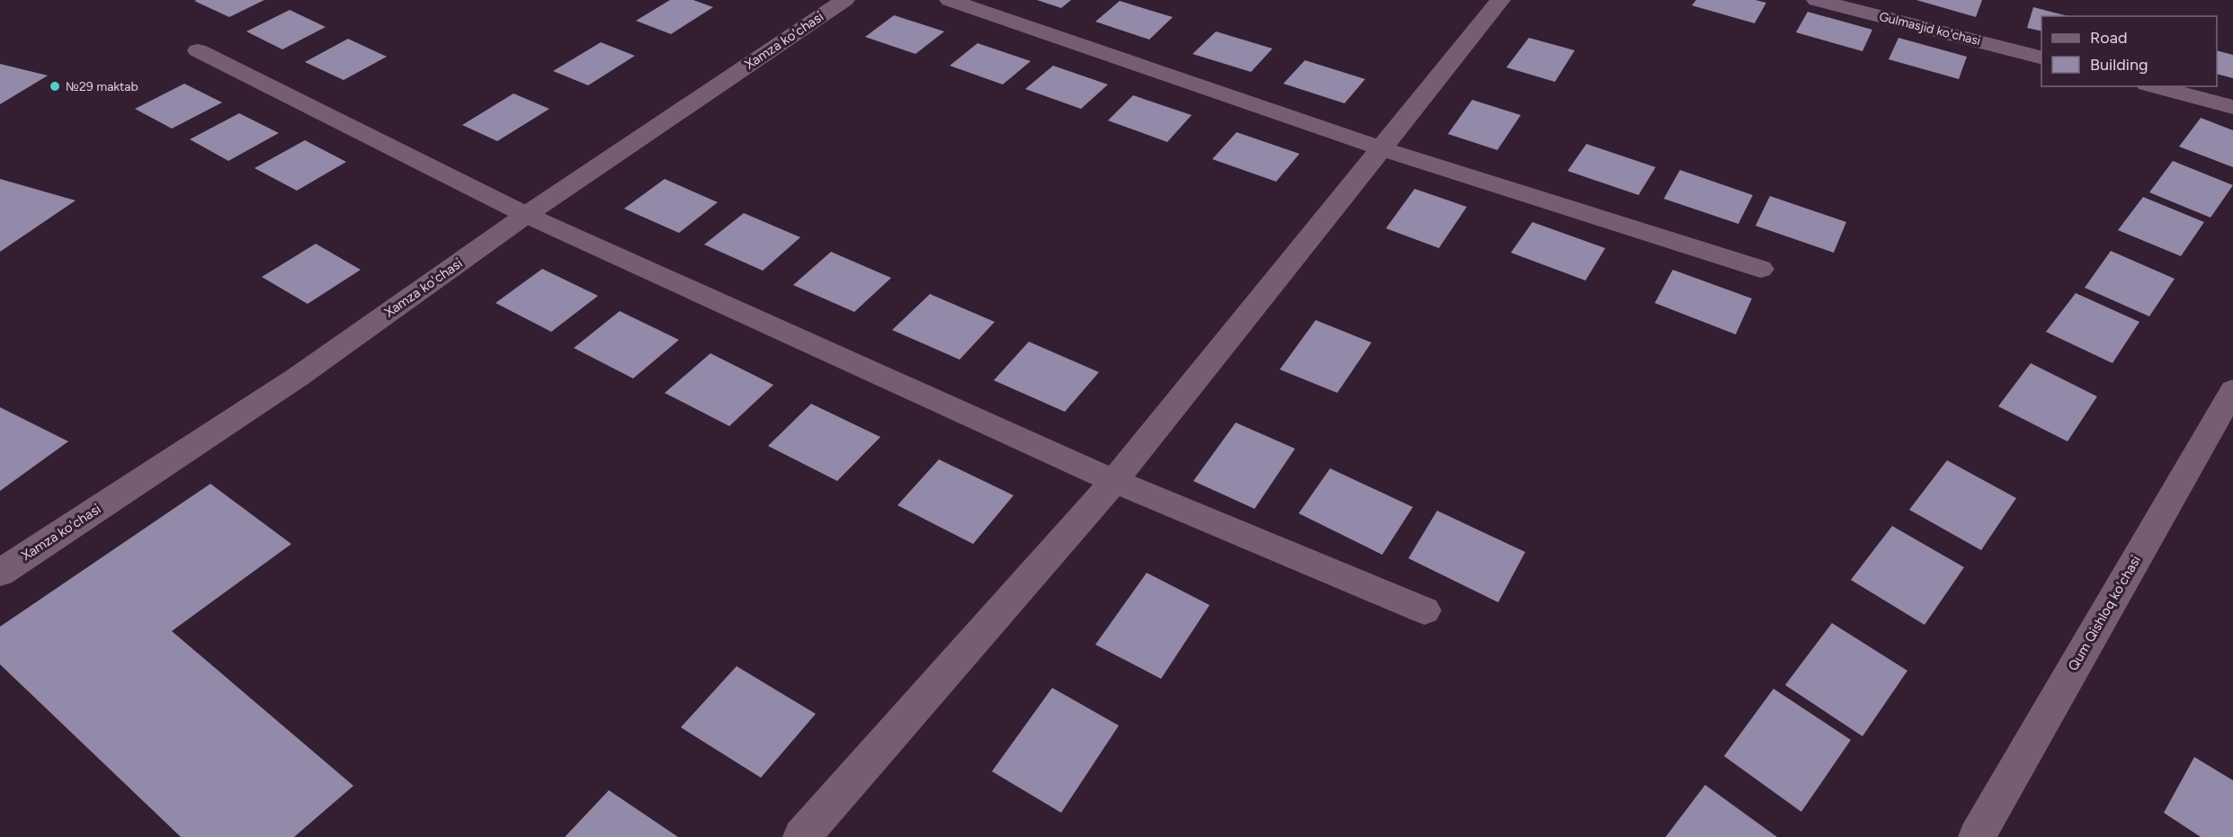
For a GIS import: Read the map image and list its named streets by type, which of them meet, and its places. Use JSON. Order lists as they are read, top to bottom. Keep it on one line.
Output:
{"streets":{"street":["Gulmasjid ko'chasi","Xamza ko'chasi","Qum Qishloq ko'chasi"]},"places":["№29 maktab"],"legend":["Road","Building"]}
